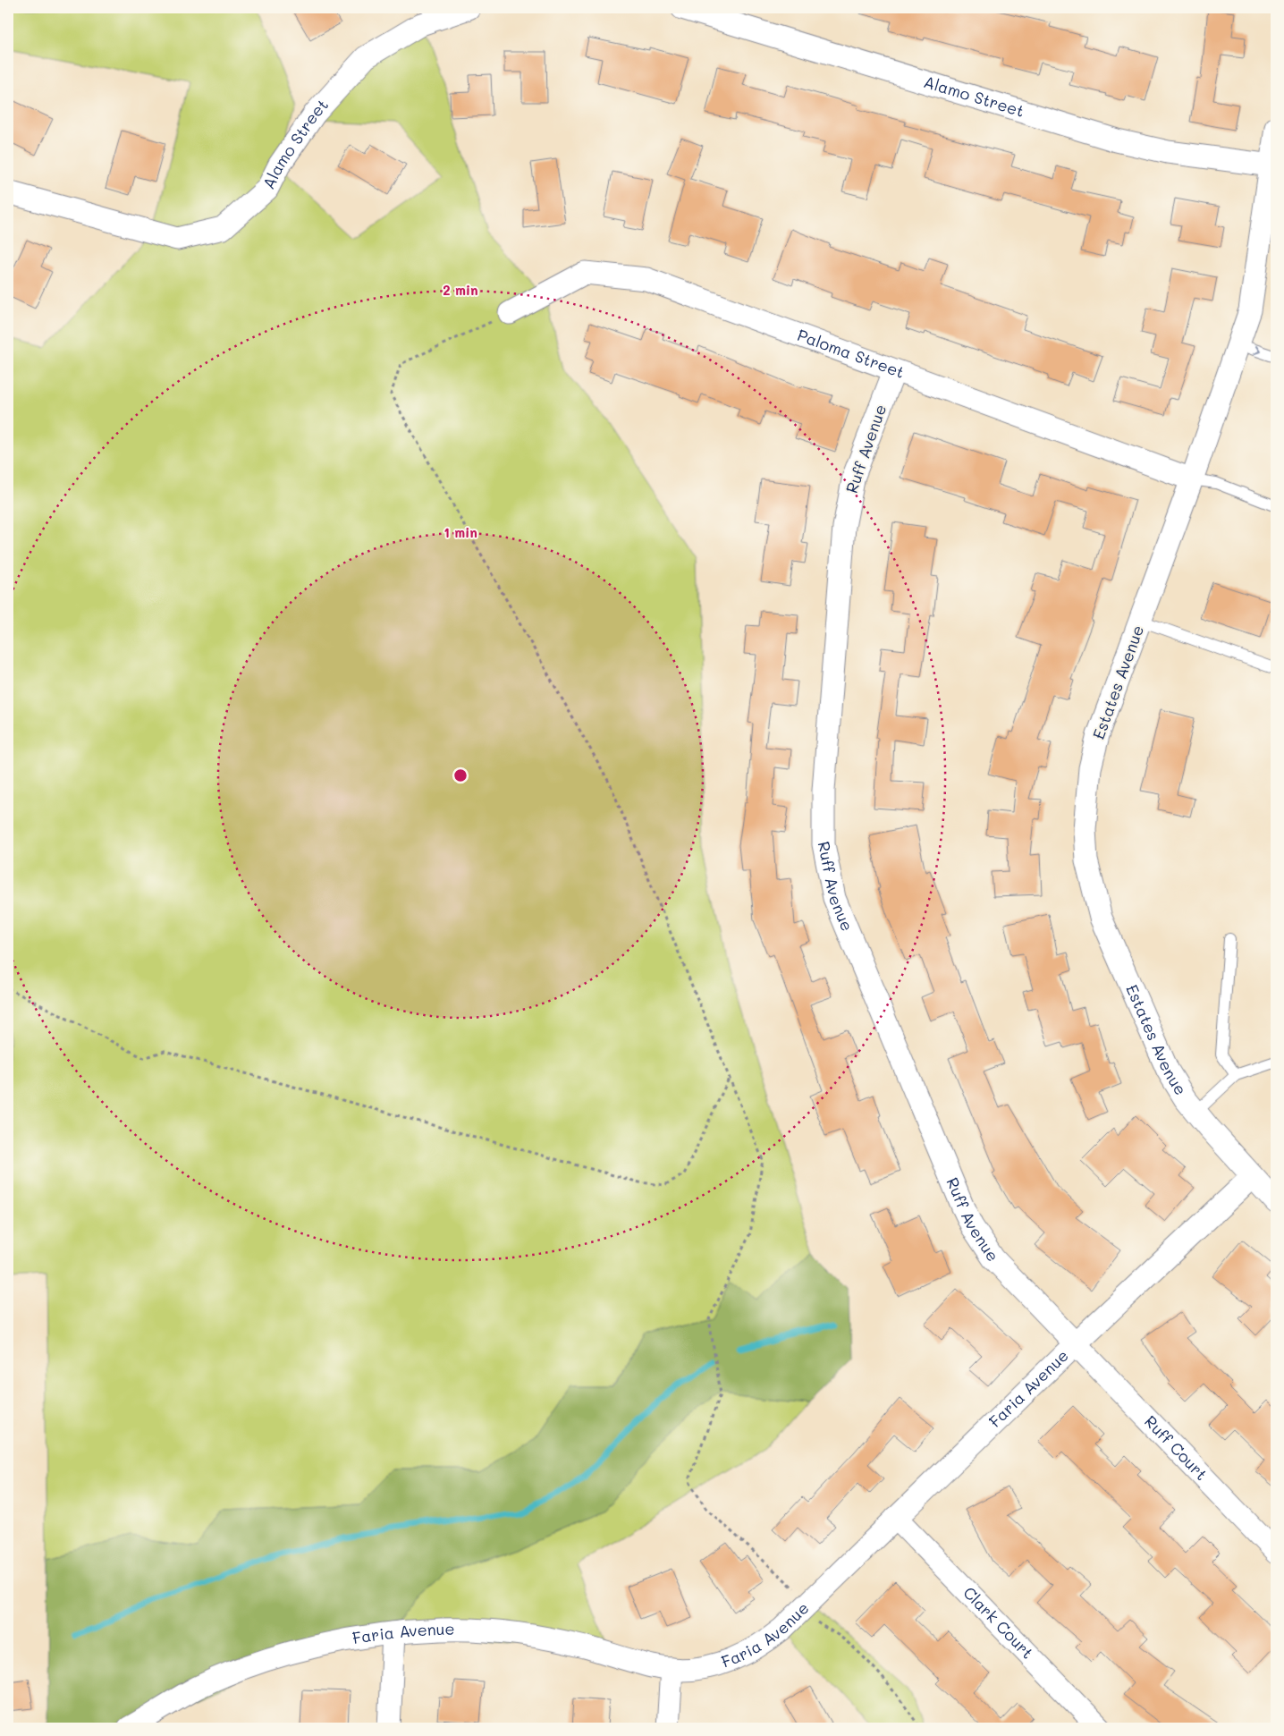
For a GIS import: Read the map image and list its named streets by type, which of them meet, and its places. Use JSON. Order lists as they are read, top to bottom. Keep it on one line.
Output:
{"streets":{"street":["Alamo Street","Paloma Street","Ruff Avenue","Estates Avenue","Faria Avenue","Ruff Court","Clark Court"]},"crossings":[["Alamo Street","Estates Avenue"],["Paloma Street","Ruff Avenue"],["Paloma Street","Estates Avenue"],["Ruff Avenue","Faria Avenue"],["Ruff Avenue","Ruff Court"],["Estates Avenue","Faria Avenue"],["Faria Avenue","Ruff Court"],["Faria Avenue","Clark Court"]],"rings":["2 min","1 min"]}
